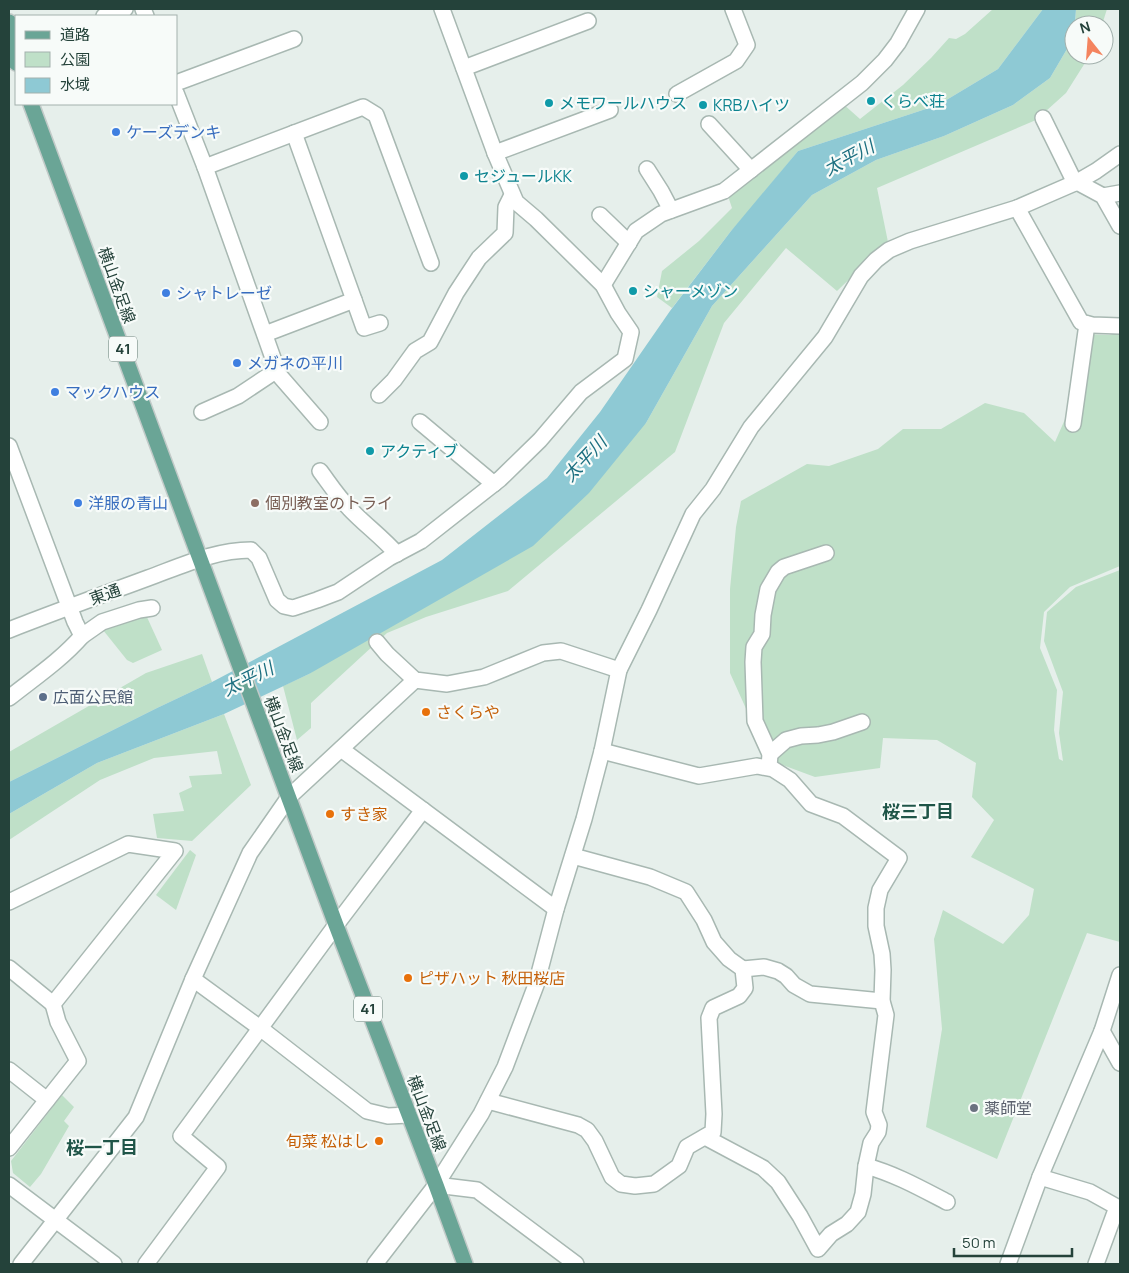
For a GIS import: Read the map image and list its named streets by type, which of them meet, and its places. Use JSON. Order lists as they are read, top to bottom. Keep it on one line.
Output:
{"streets":{"main road":["横山金足線","41"],"street":["東通"]},"crossings":[["横山金足線","東通"]],"districts":["桜三丁目","桜一丁目"],"water":["太平川"],"places":["くらべ荘","メモワールハウス","KRBハイツ","ケーズデンキ","セジュールKK","シャーメゾン","シャトレーゼ","メガネの平川","マックハウス","アクティブ","洋服の青山","個別教室のトライ","広面公民館","さくらや","すき家","ピザハット 秋田桜店","薬師堂","旬菜 松はし"],"legend":["道路","公園","水域"],"scale_bar":"50 m","north":"top"}
